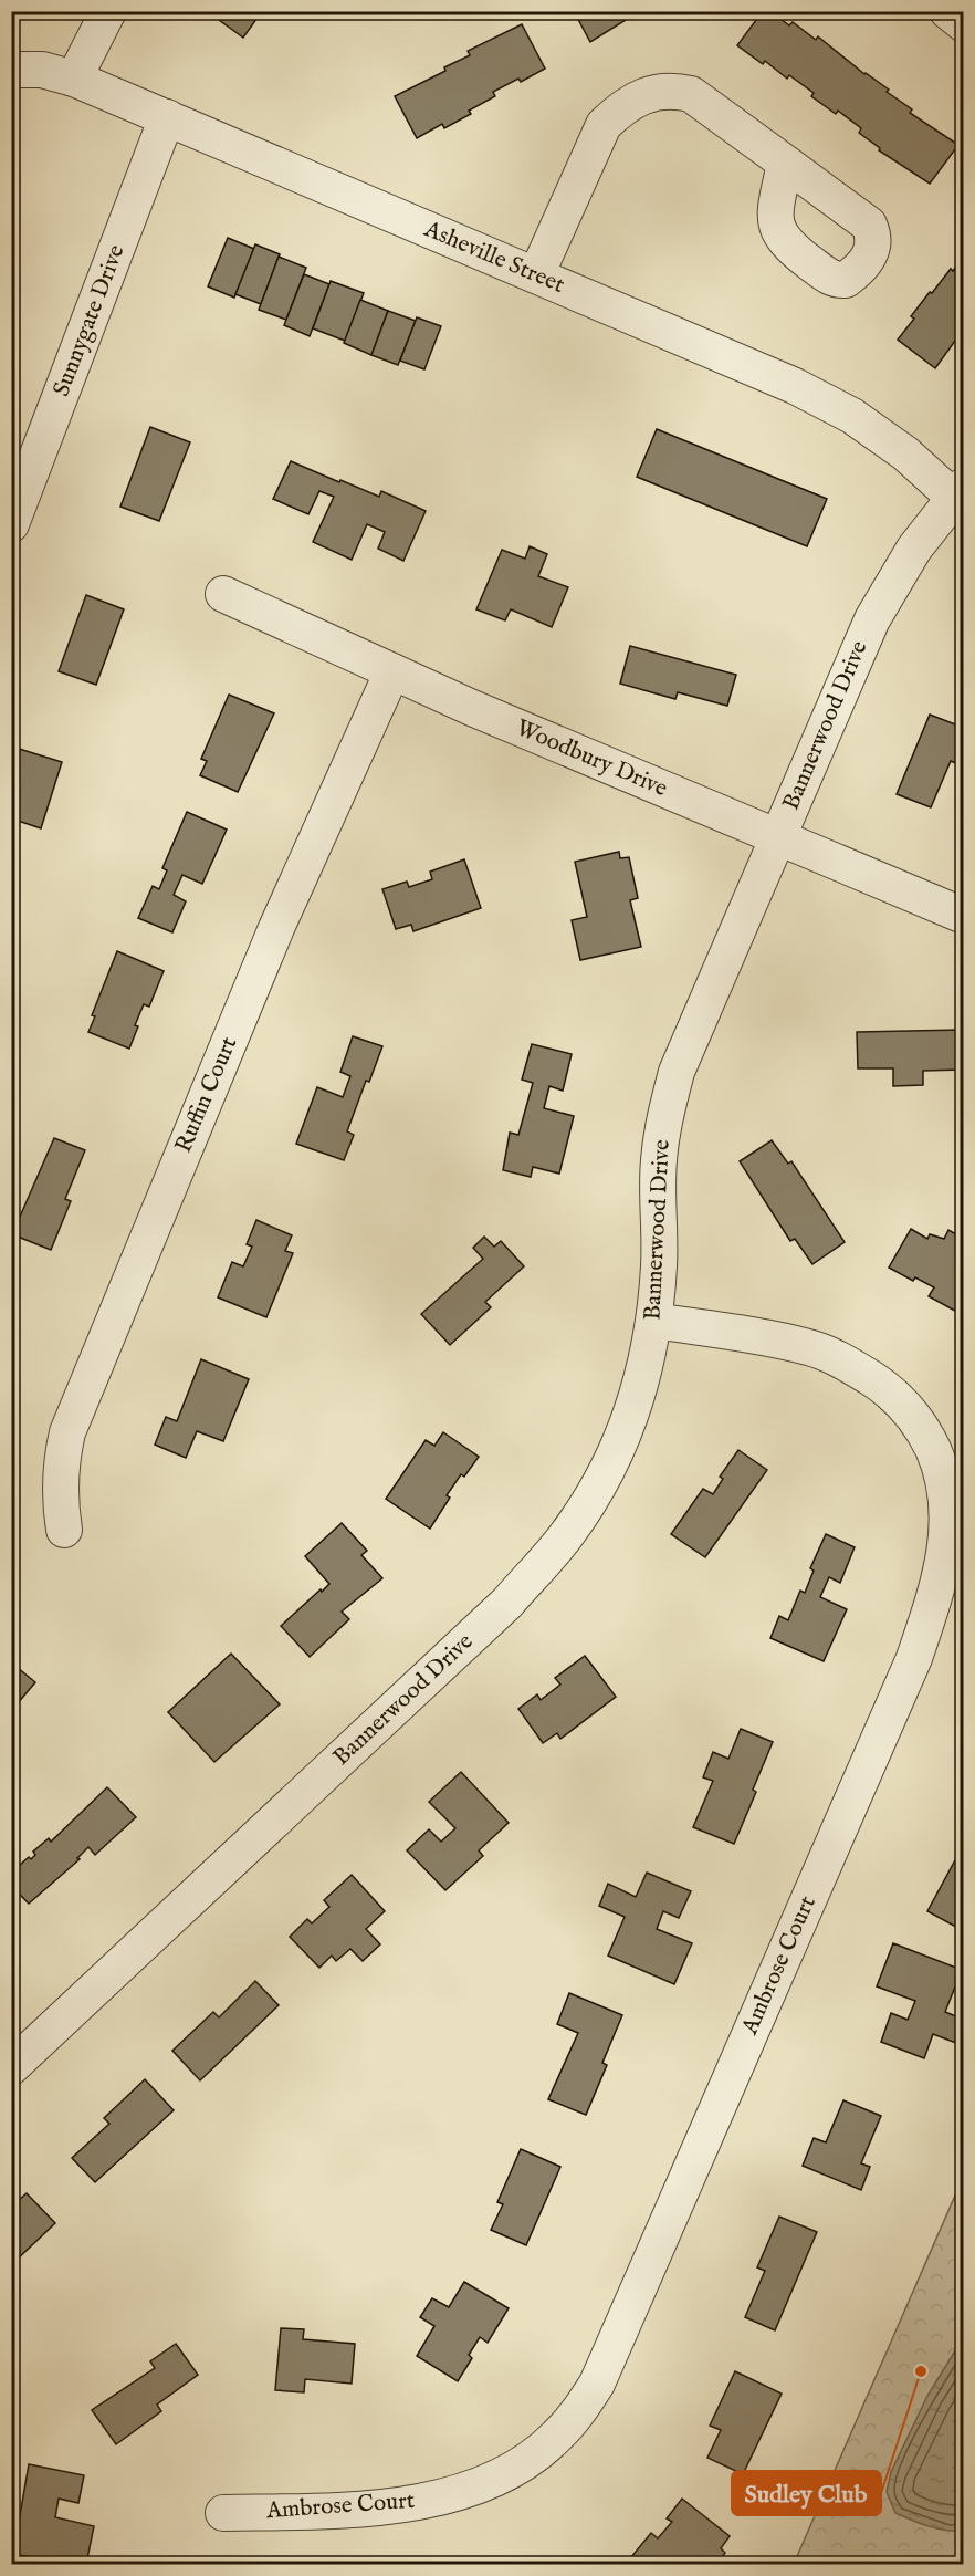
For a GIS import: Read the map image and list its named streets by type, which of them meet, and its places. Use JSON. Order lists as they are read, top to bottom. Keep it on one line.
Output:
{"streets":{"street":["Asheville Street","Sunnygate Drive","Bannerwood Drive","Woodbury Drive","Ruffin Court","Ambrose Court"]},"crossings":[["Asheville Street","Sunnygate Drive"],["Asheville Street","Bannerwood Drive"],["Bannerwood Drive","Woodbury Drive"],["Bannerwood Drive","Ambrose Court"],["Woodbury Drive","Ruffin Court"]],"places":["Sudley Club"]}
